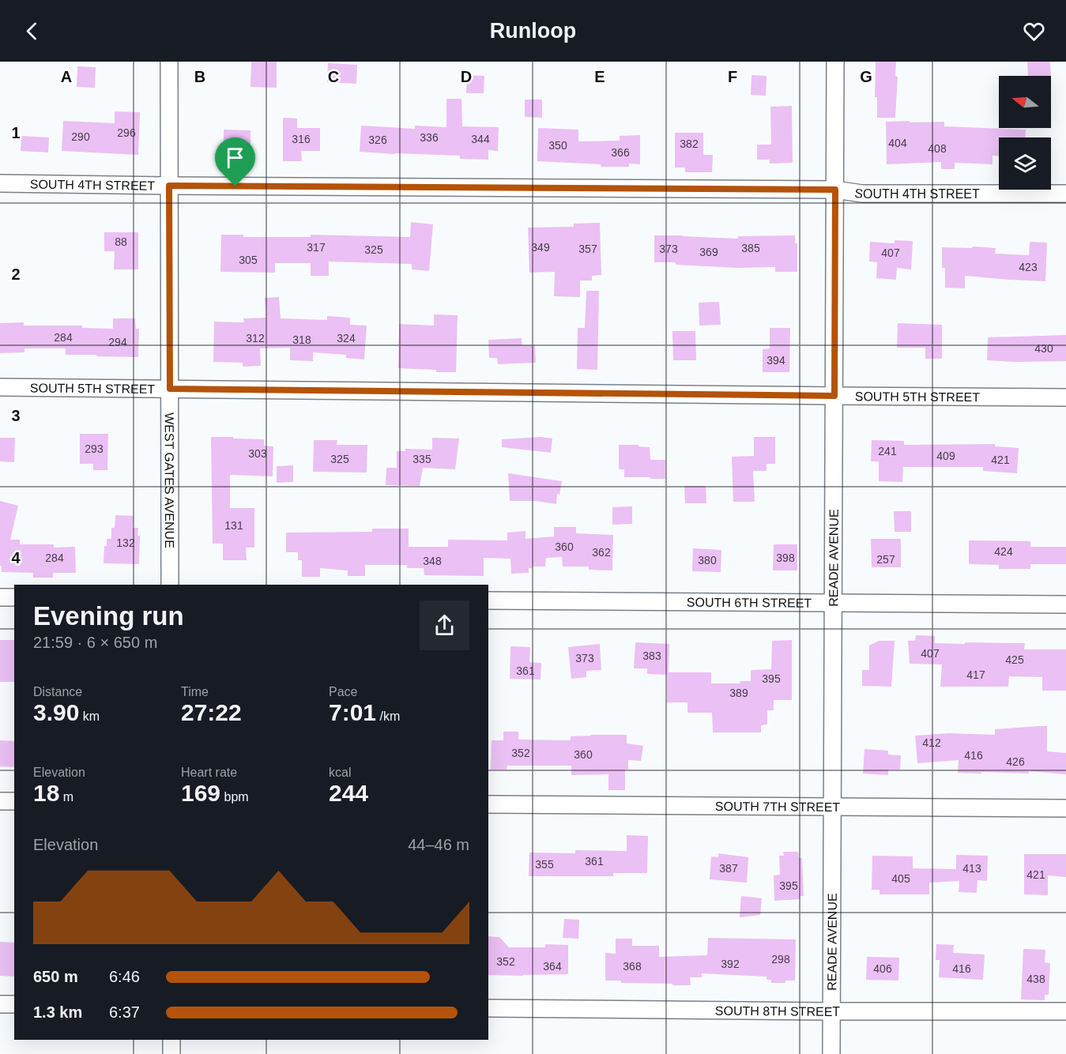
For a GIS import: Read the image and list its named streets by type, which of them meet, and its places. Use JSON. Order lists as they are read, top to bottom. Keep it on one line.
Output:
{"streets":{"street":["SOUTH 4TH STREET","SOUTH 5TH STREET","WEST GATES AVENUE","READE AVENUE","SOUTH 6TH STREET","SOUTH 7TH STREET","SOUTH 8TH STREET"]},"crossings":[["SOUTH 4TH STREET","WEST GATES AVENUE"],["SOUTH 4TH STREET","READE AVENUE"],["SOUTH 5TH STREET","WEST GATES AVENUE"],["SOUTH 5TH STREET","READE AVENUE"],["READE AVENUE","SOUTH 6TH STREET"],["READE AVENUE","SOUTH 7TH STREET"],["READE AVENUE","SOUTH 8TH STREET"]],"house_numbers":["296","290","336","316","344","326","404","382","350","408","366","88","317","349","385","357","373","325","369","407","305","423","284","312","324","318","294","430","394","293","241","303","409","325","335","421","131","132","360","424","362","284","398","257","380","348","407","383","373","425","361","417","395","389","412","352","360","416","426","361","355","387","413","421","405","395","298","352","392","364","368","406","416","438"],"north":"left","page":{"header":"Runloop","heading":["Evening run","21:59 · 6 × 650 m"],"stats":[["Distance","3.90 km"],["Time","27:22"],["Pace","7:01 /km"],["Elevation","18 m"],["Heart rate","169 bpm"],["kcal","244"]],"chart":["Elevation","44–46 m"],"list":[{"name":"650 m","note":"6:46"},{"name":"1.3 km","note":"6:37"}]},"grid":{"columns":["A","B","C","D","E","F","G"],"rows":["1","2","3","4"]}}
